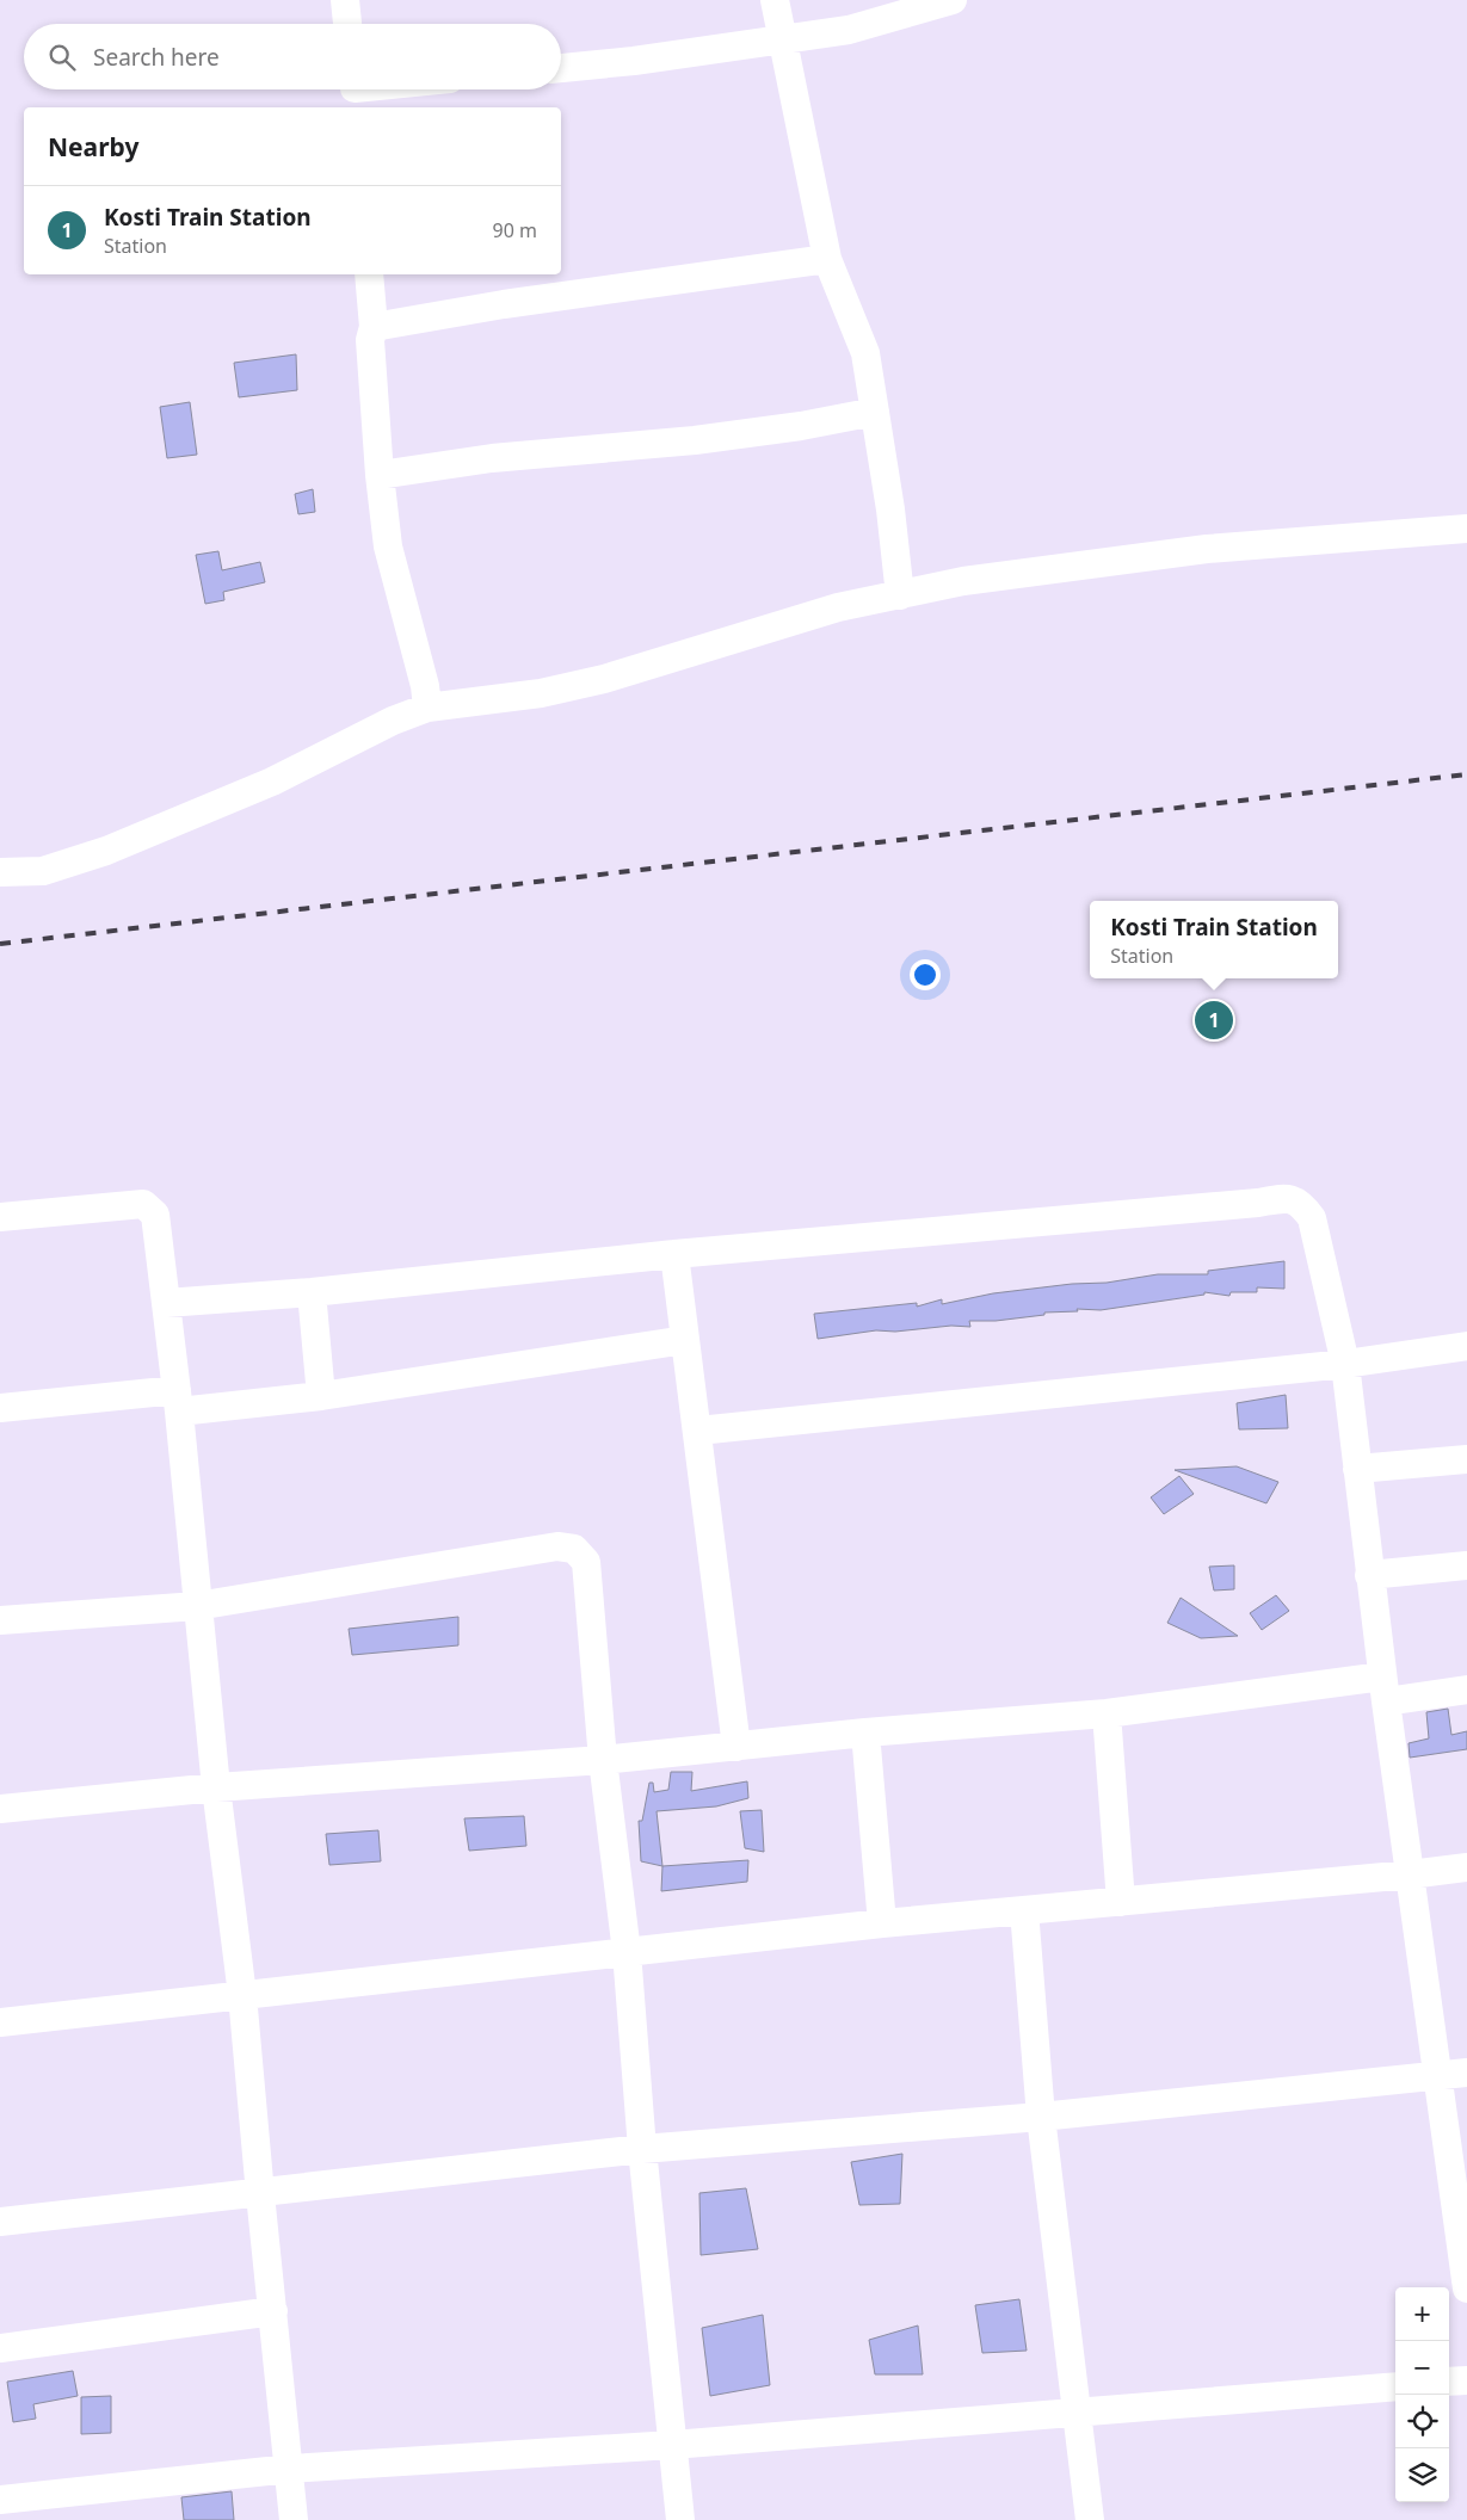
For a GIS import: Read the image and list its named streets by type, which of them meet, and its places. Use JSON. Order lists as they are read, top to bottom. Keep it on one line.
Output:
{"page":{"search":"Search here","heading":"Nearby","list":[{"mark":"1","name":"Kosti Train Station","note":"Station","value":"90 m"}],"popup":["Kosti Train Station","Station"],"pins":"1","map_buttons":["+","−"]}}
